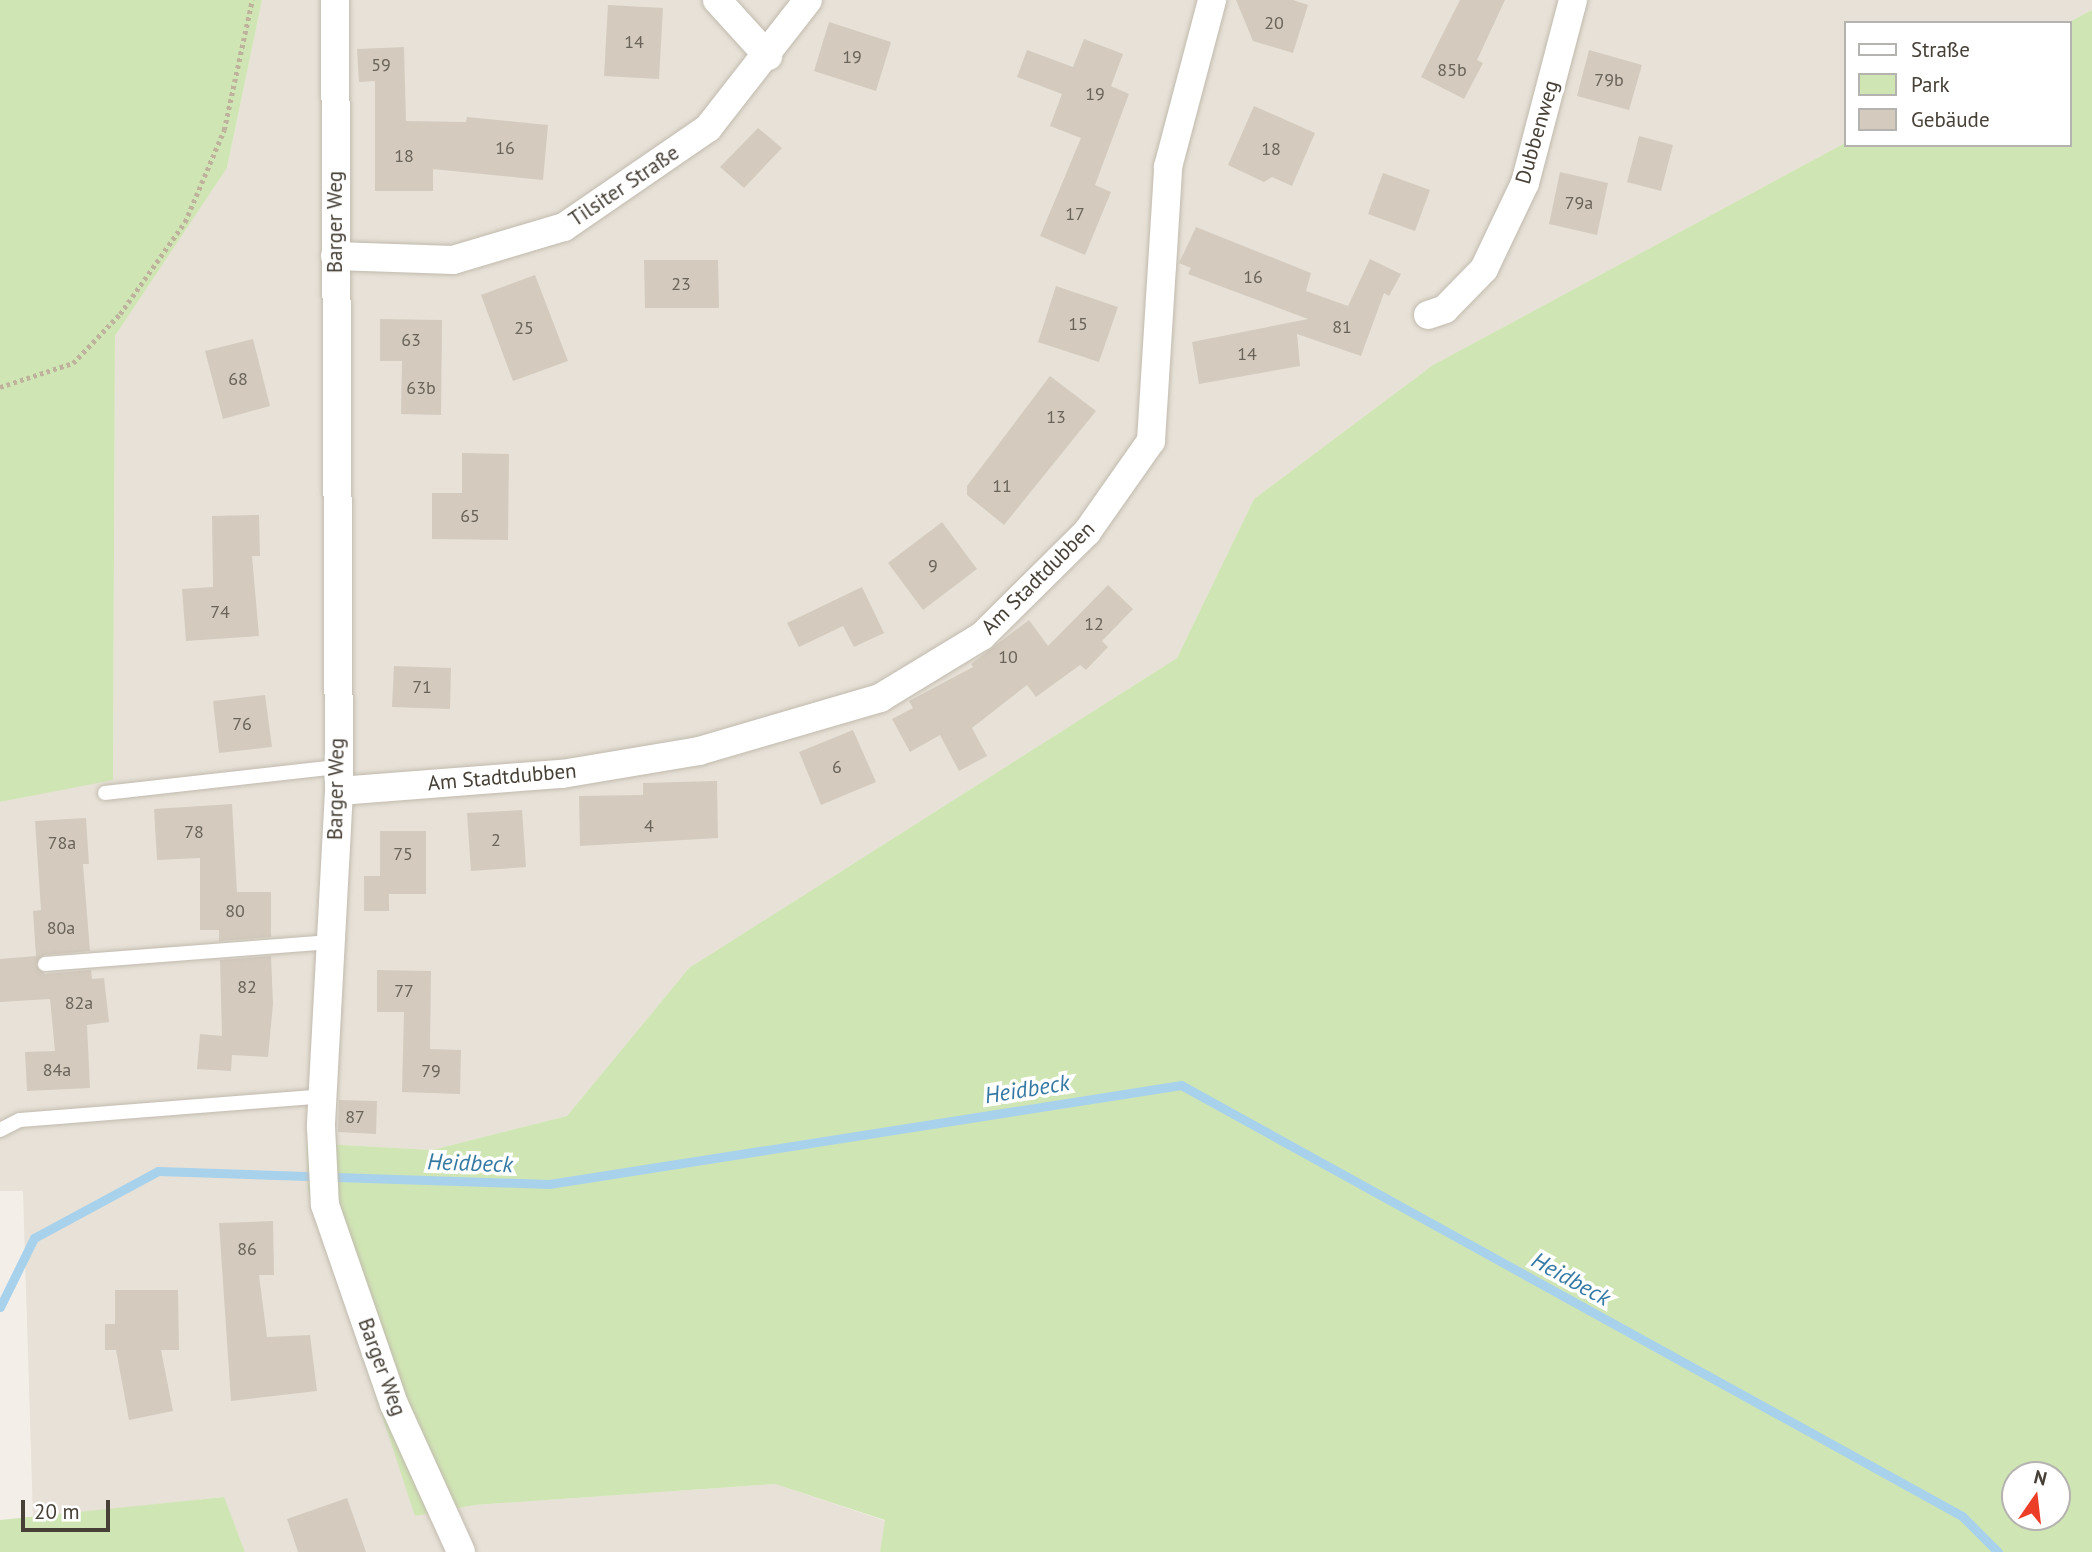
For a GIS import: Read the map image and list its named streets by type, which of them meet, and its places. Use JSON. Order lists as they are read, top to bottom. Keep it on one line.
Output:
{"streets":{"street":["Dubbenweg","Tilsiter Straße","Barger Weg","Am Stadtdubben"]},"crossings":[["Tilsiter Straße","Barger Weg"],["Barger Weg","Am Stadtdubben"]],"water":["Heidbeck"],"house_numbers":["20","14","19","59","85b","79b","19","16","18","18","79a","17","16","23","15","81","25","63","14","68","63b","13","11","65","9","74","12","10","71","76","6","4","78","2","78a","75","80","80a","82","77","82a","84a","79","87","86"],"legend":["Straße","Park","Gebäude"],"scale_bar":"20 m","north":"top"}
